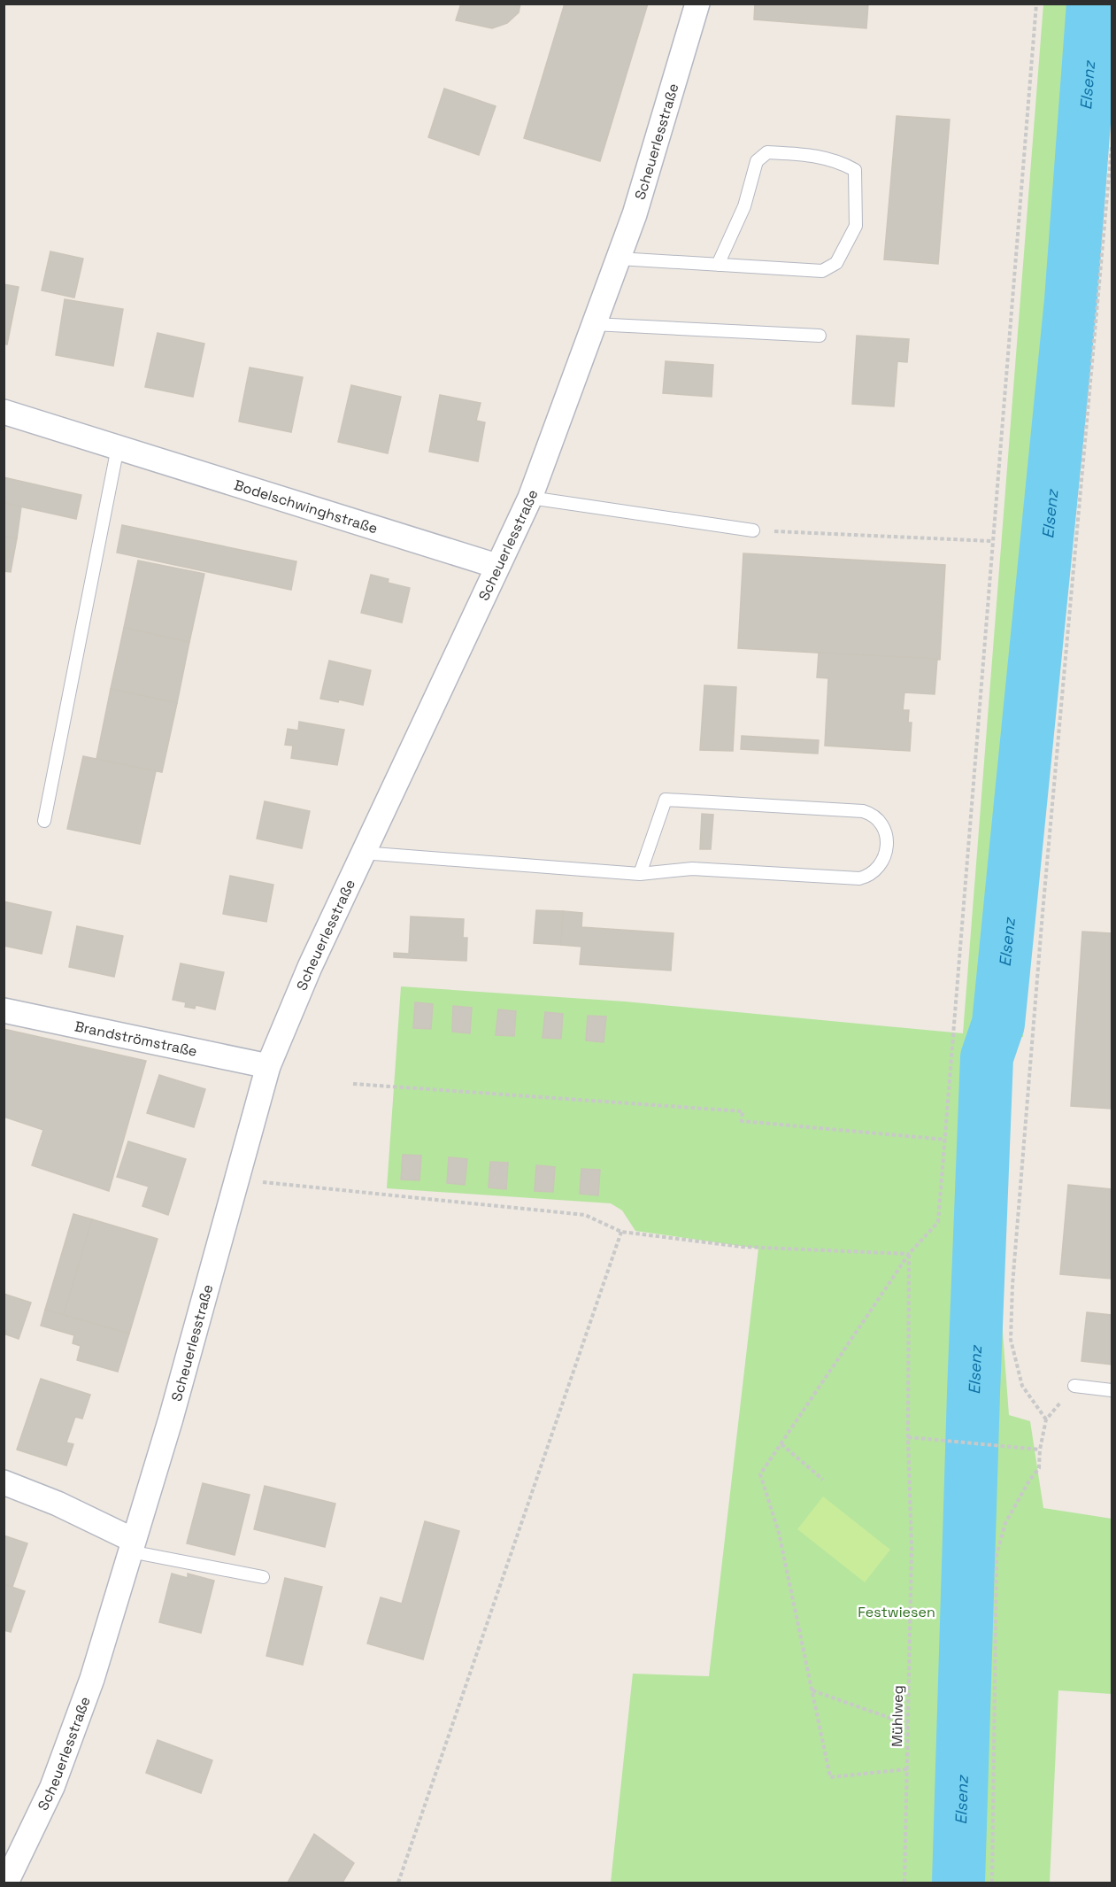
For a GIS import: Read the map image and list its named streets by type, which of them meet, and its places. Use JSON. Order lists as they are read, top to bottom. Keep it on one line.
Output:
{"streets":{"street":["Scheuerlesstraße","Bodelschwinghstraße","Brandströmstraße"],"path":["Mühlweg"]},"crossings":[["Scheuerlesstraße","Bodelschwinghstraße"],["Scheuerlesstraße","Brandströmstraße"]],"water":["Elsenz"],"parks":["Festwiesen"]}
